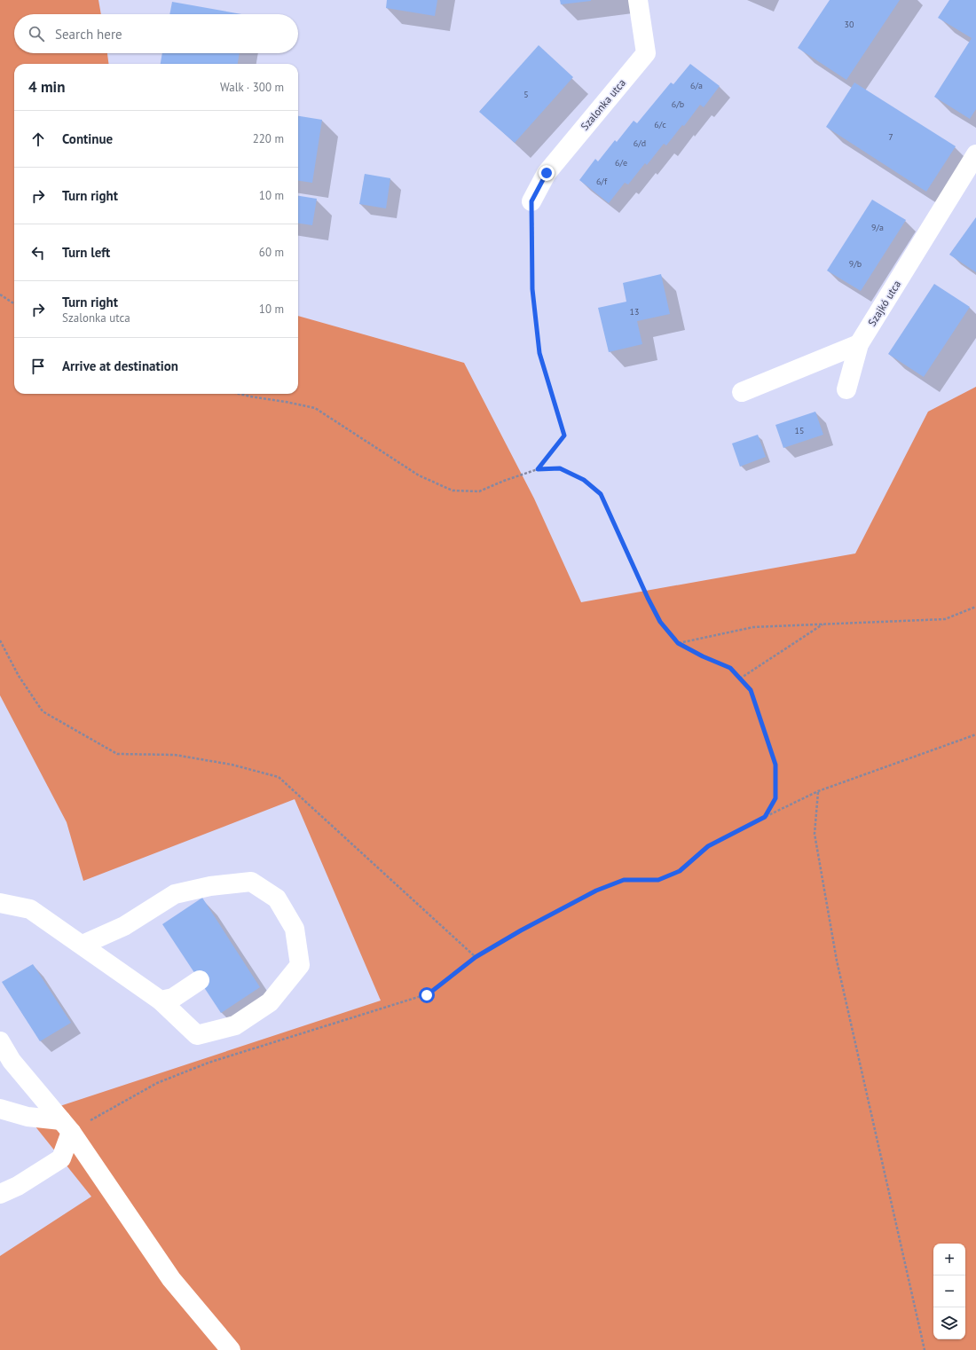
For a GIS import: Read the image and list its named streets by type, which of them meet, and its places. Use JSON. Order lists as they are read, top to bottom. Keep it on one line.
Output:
{"streets":{"street":["Szalonka utca","Szajkó utca"]},"house_numbers":["30","6/a","5","6/b","6/c","7","6/d","6/e","6/f","9/a","9/b","13","15"],"page":{"search":"Search here","heading":["4 min","Walk · 300 m"],"list":[["Continue","220 m"],["Turn right","10 m"],["Turn left","60 m"],["Turn right","Szalonka utca","10 m"],"Arrive at destination"],"map_buttons":["+","−"]}}
